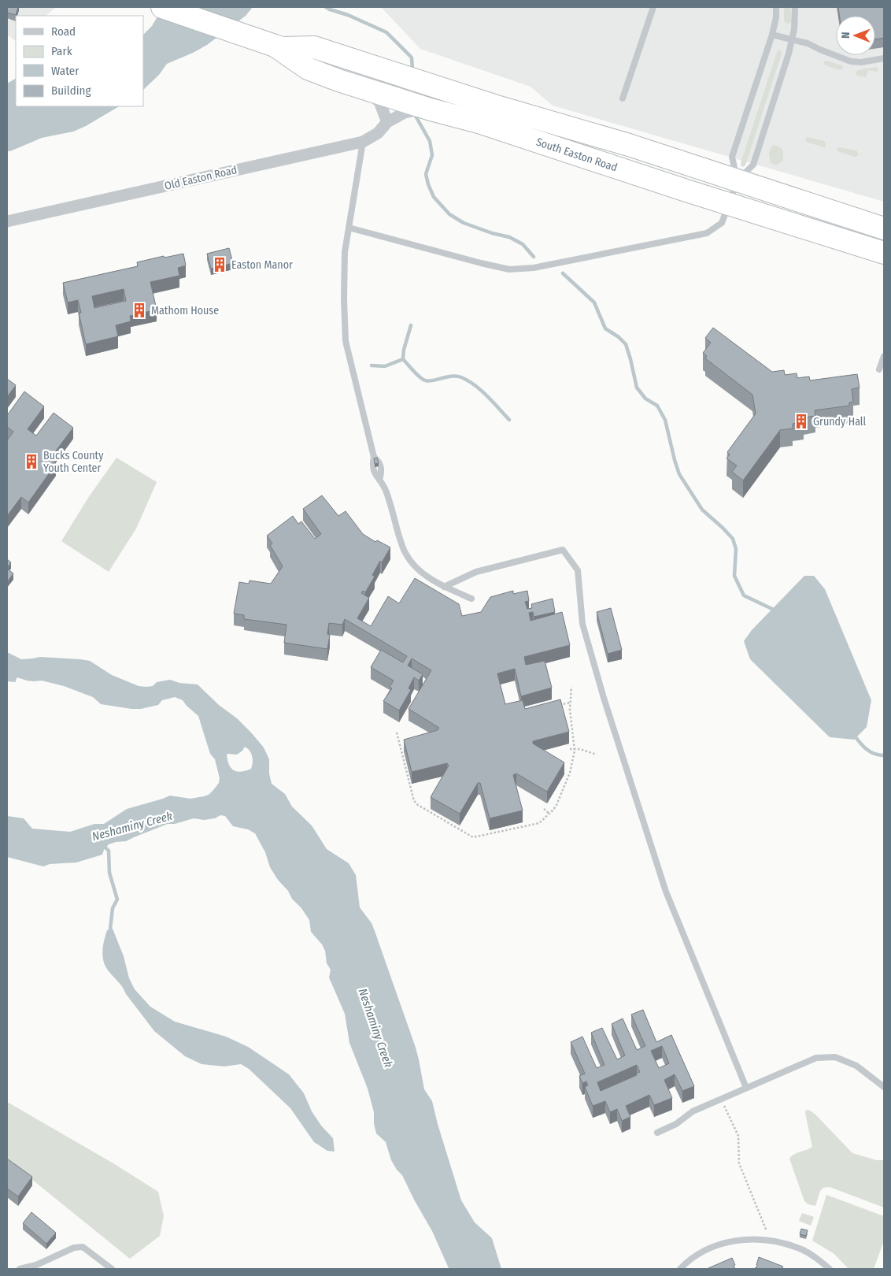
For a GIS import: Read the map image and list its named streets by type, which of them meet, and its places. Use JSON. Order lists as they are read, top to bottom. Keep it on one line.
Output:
{"streets":{"highway":["South Easton Road"],"street":["Old Easton Road"]},"crossings":[["South Easton Road","Old Easton Road"]],"water":["Neshaminy Creek"],"places":{"building":["Easton Manor","Mathom House","Grundy Hall","Bucks County Youth Center"]},"legend":["Road","Park","Water","Building"],"north":"left"}
